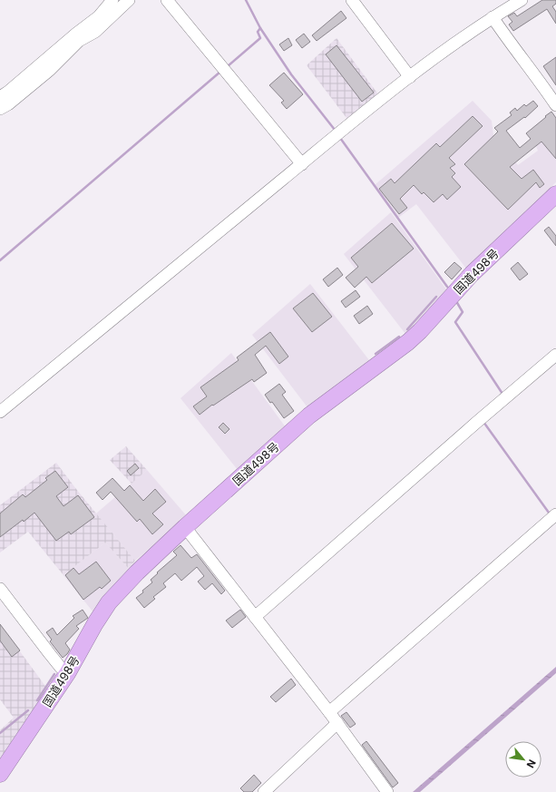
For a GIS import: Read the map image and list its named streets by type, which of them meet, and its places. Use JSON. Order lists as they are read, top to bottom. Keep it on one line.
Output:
{"streets":{"highway":["国道498号"]},"north":"bottom right"}
